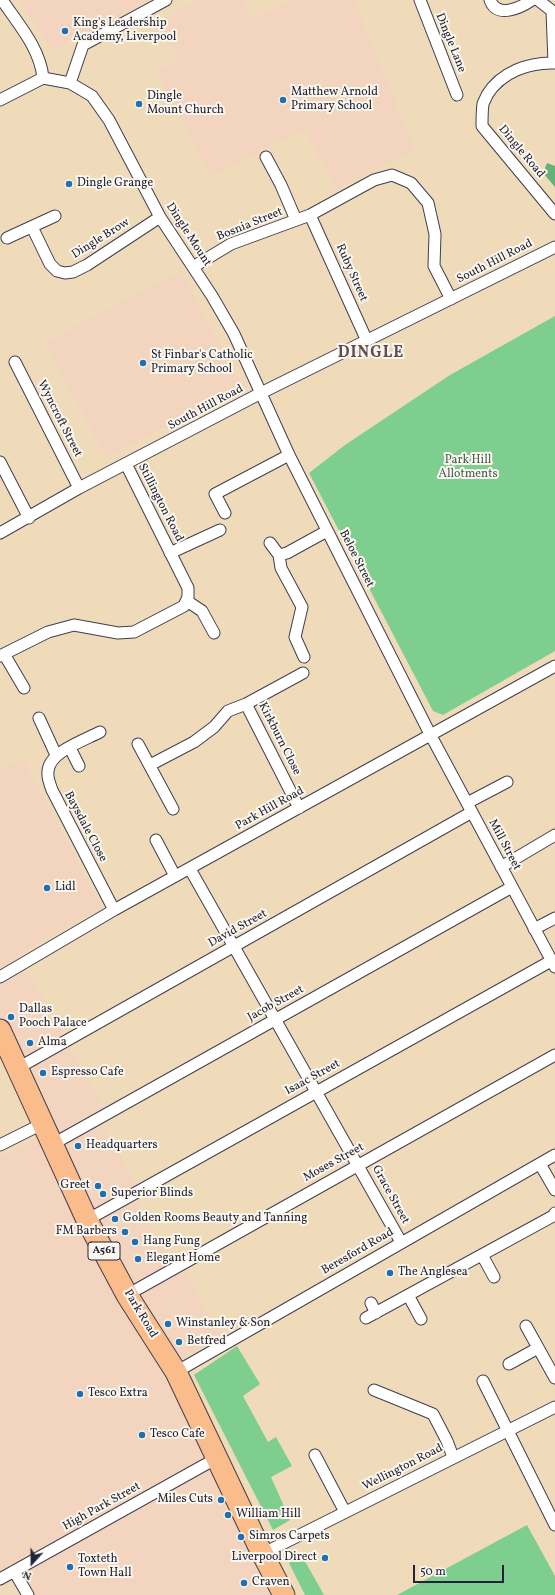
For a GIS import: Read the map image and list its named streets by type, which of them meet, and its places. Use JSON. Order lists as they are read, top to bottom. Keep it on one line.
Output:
{"streets":{"highway":["A561","Park Road"],"street":["Dingle Lane","Dingle Road","Bosnia Street","Dingle Mount","Dingle Brow","South Hill Road","Ruby Street","Wyncroft Street","Stillington Road","Beloe Street","Kirkburn Close","Park Hill Road","Baysdale Close","Mill Street","David Street","Jacob Street","Isaac Street","Moses Street","Grace Street","Beresford Road","Wellington Road","High Park Street"]},"crossings":[["Bosnia Street","Dingle Mount"],["Bosnia Street","South Hill Road"],["Bosnia Street","Ruby Street"],["Dingle Mount","Dingle Brow"],["Dingle Mount","South Hill Road"],["Dingle Mount","Beloe Street"],["South Hill Road","Ruby Street"],["South Hill Road","Wyncroft Street"],["South Hill Road","Stillington Road"],["South Hill Road","Beloe Street"],["Beloe Street","Park Hill Road"],["Beloe Street","Mill Street"],["Kirkburn Close","Park Hill Road"],["Park Hill Road","Baysdale Close"],["Park Hill Road","Mill Street"],["Park Hill Road","Grace Street"],["Mill Street","David Street"],["Mill Street","Jacob Street"],["Mill Street","Isaac Street"],["David Street","Grace Street"],["David Street","Park Road"],["Jacob Street","Grace Street"],["Jacob Street","Park Road"],["Isaac Street","Grace Street"],["Isaac Street","Park Road"],["Moses Street","Grace Street"],["Moses Street","Park Road"],["Grace Street","Beresford Road"],["Beresford Road","Park Road"],["Park Road","Wellington Road"],["Park Road","High Park Street"]],"districts":["DINGLE"],"parks":["Park Hill Allotments"],"places":["King's Leadership Academy, Liverpool","Matthew Arnold Primary School","Dingle Mount Church","Dingle Grange","St Finbar's Catholic Primary School","Lidl","Dallas Pooch Palace","Alma","Espresso Cafe","Headquarters","Greet","Superior Blinds","Golden Rooms Beauty and Tanning","FM Barbers","Hang Fung","Elegant Home","The Anglesea","Winstanley & Son","Betfred","Tesco Extra","Tesco Cafe","Miles Cuts","William Hill","Simros Carpets","Liverpool Direct","Toxteth Town Hall","Craven"],"scale_bar":"50 m","north":"bottom"}
